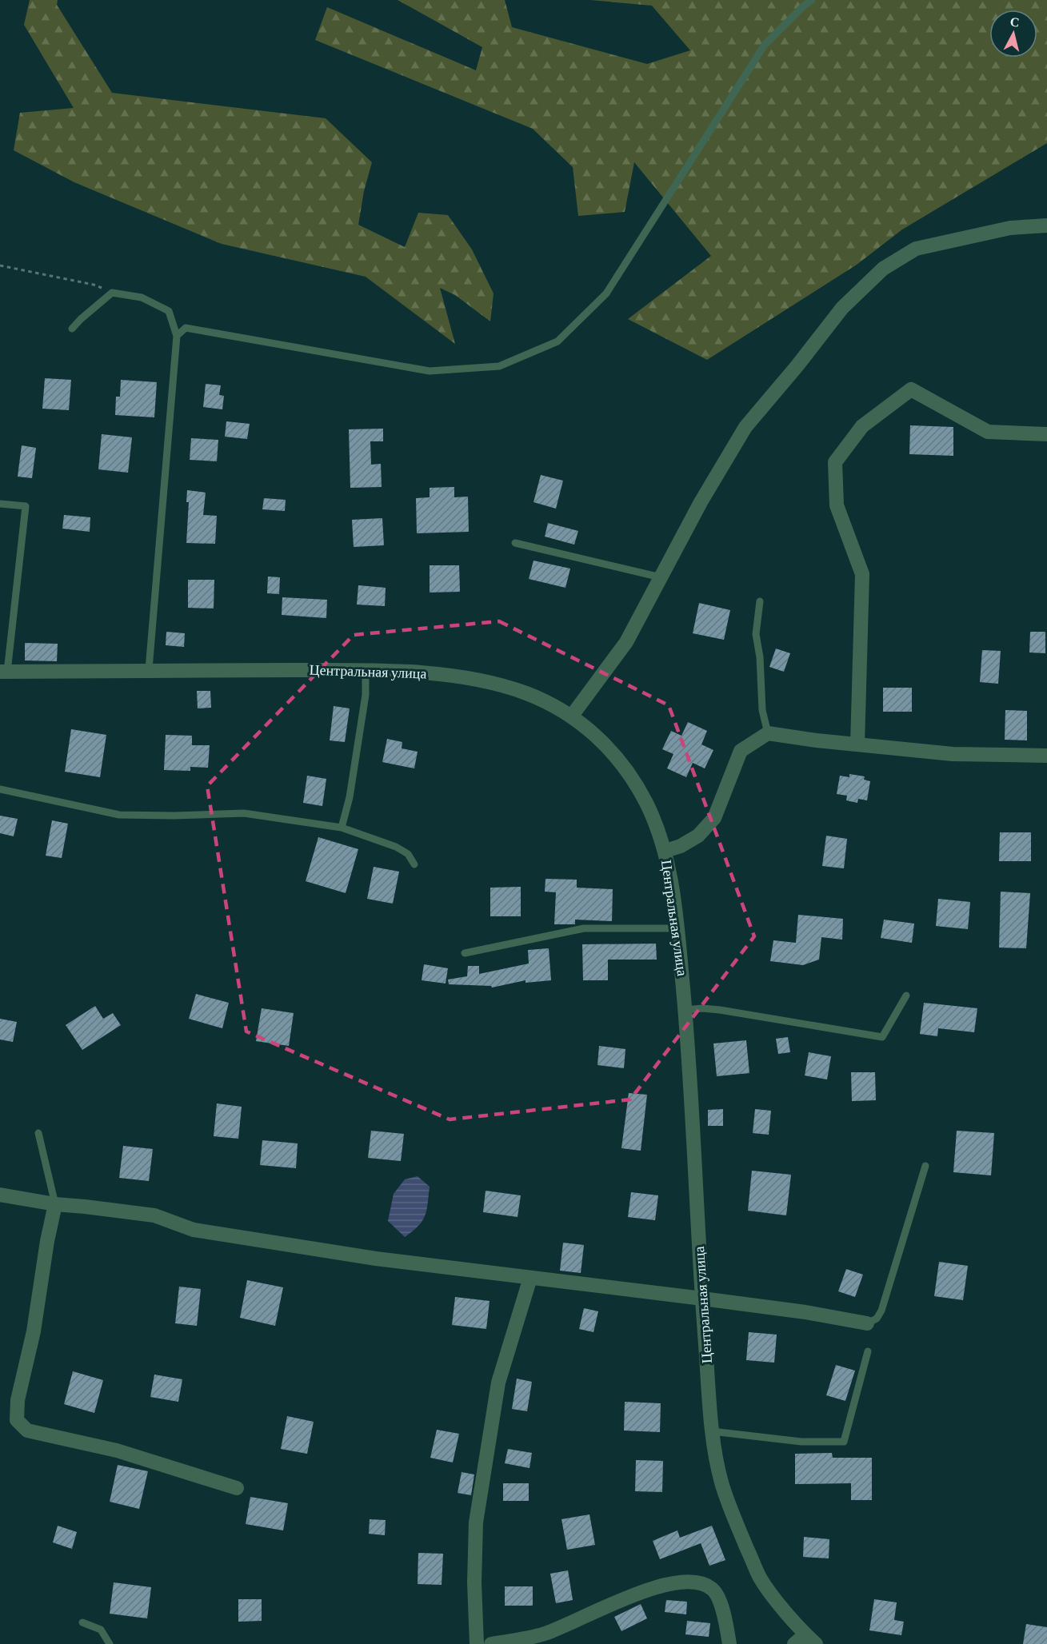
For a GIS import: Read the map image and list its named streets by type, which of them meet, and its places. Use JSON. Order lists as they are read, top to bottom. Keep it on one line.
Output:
{"streets":{"street":["Центральная улица"]},"north":"top"}
